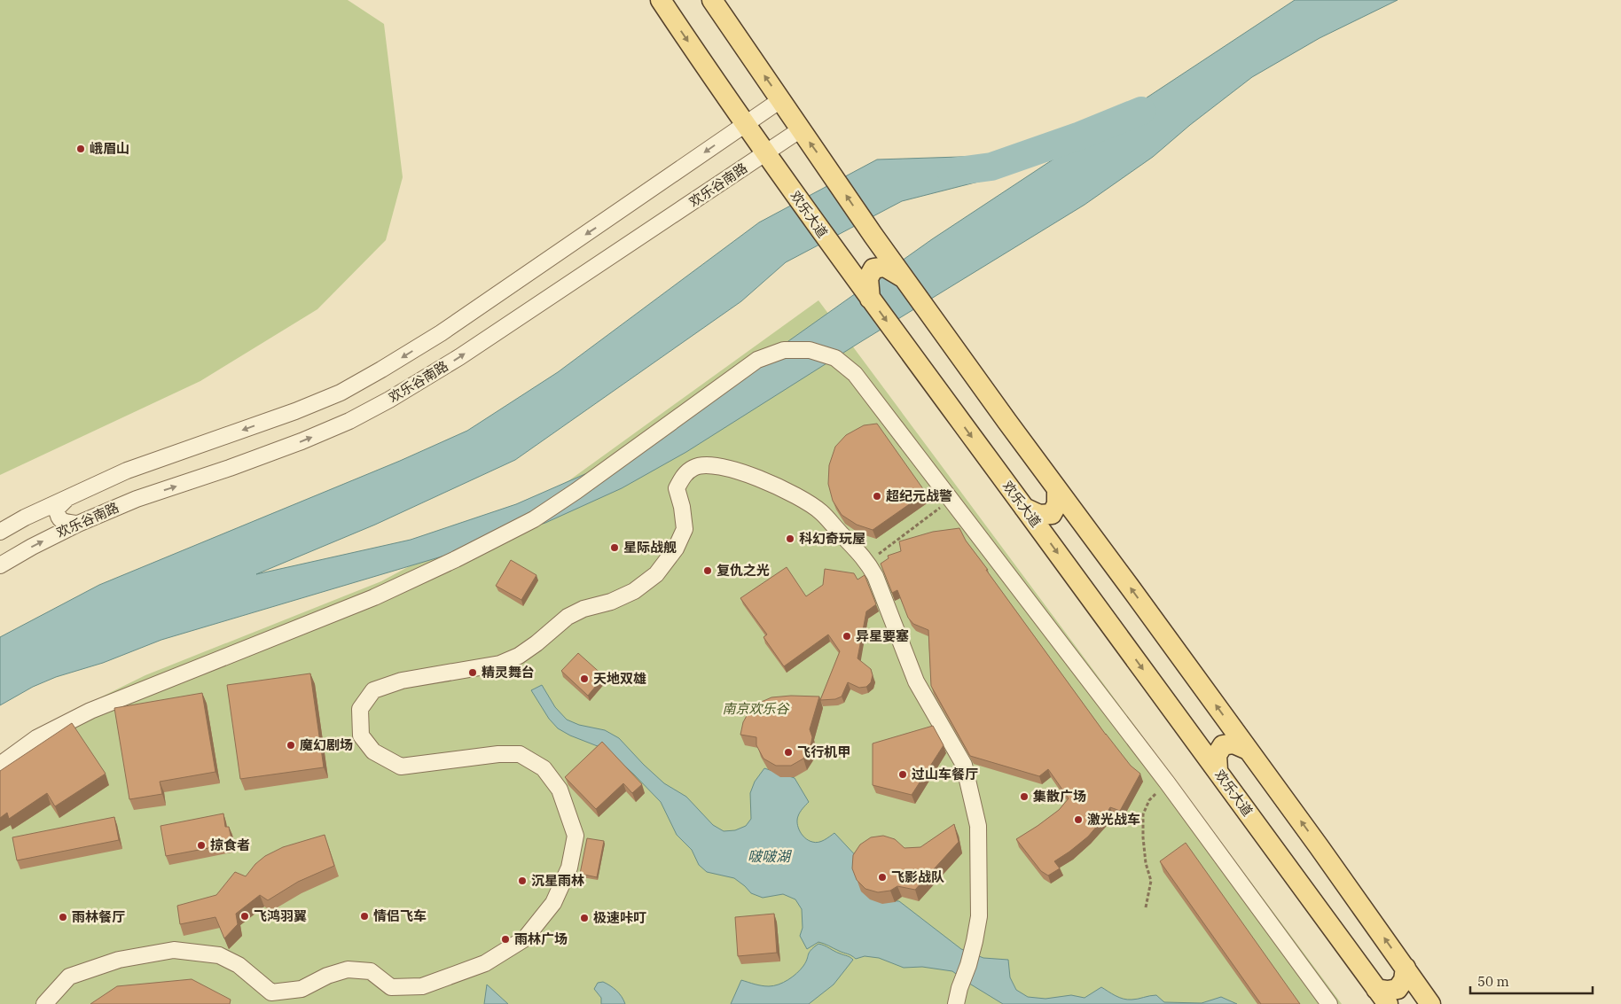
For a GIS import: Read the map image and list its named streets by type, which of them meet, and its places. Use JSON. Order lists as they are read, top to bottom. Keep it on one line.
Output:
{"streets":{"main road":["欢乐大道"],"street":["欢乐谷南路"]},"crossings":[["欢乐谷南路","欢乐大道"]],"water":["啵啵湖"],"parks":["南京欢乐谷"],"places":["峨眉山","超纪元战警","科幻奇玩屋","星际战舰","复仇之光","异星要塞","精灵舞台","天地双雄","魔幻剧场","飞行机甲","过山车餐厅","集散广场","激光战车","掠食者","飞影战队","沉星雨林","飞鸿羽翼","情侣飞车","雨林餐厅","极速咔叮","雨林广场"],"scale_bar":"50 m"}
